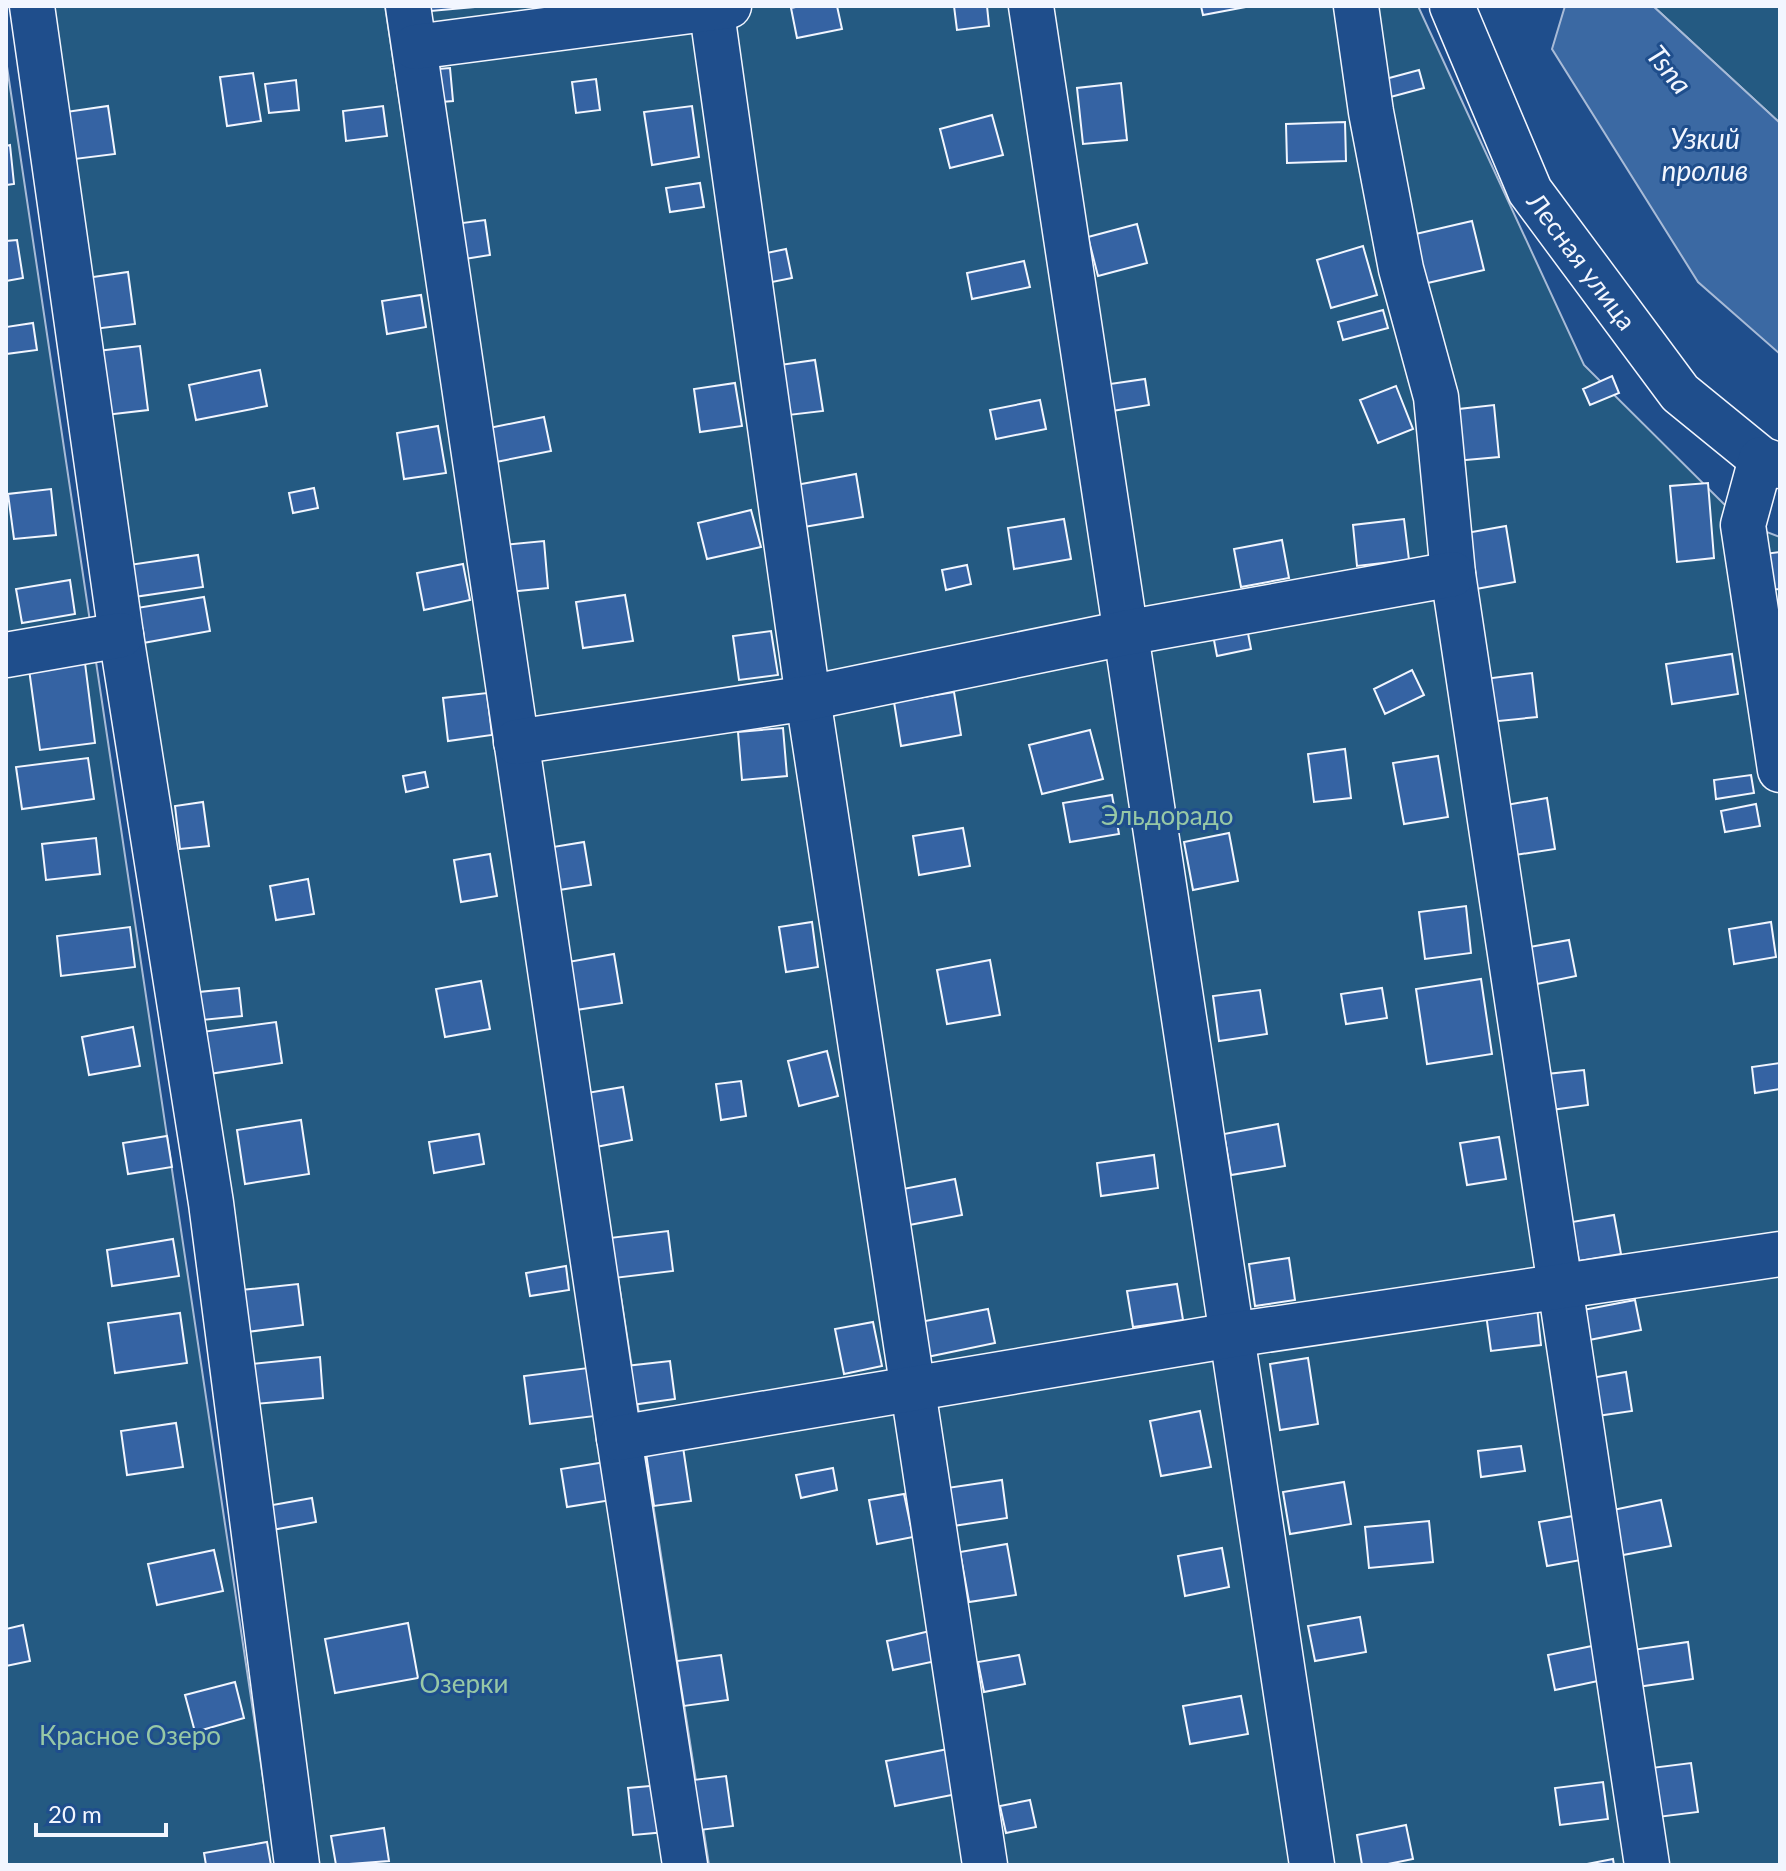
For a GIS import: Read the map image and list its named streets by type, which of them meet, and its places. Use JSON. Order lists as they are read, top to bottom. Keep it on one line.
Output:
{"streets":{"street":["Лесная улица"]},"water":["Tsna","Узкий пролив"],"parks":["Эльдорадо","Озерки","Красное Озеро"],"scale_bar":"20 m"}
